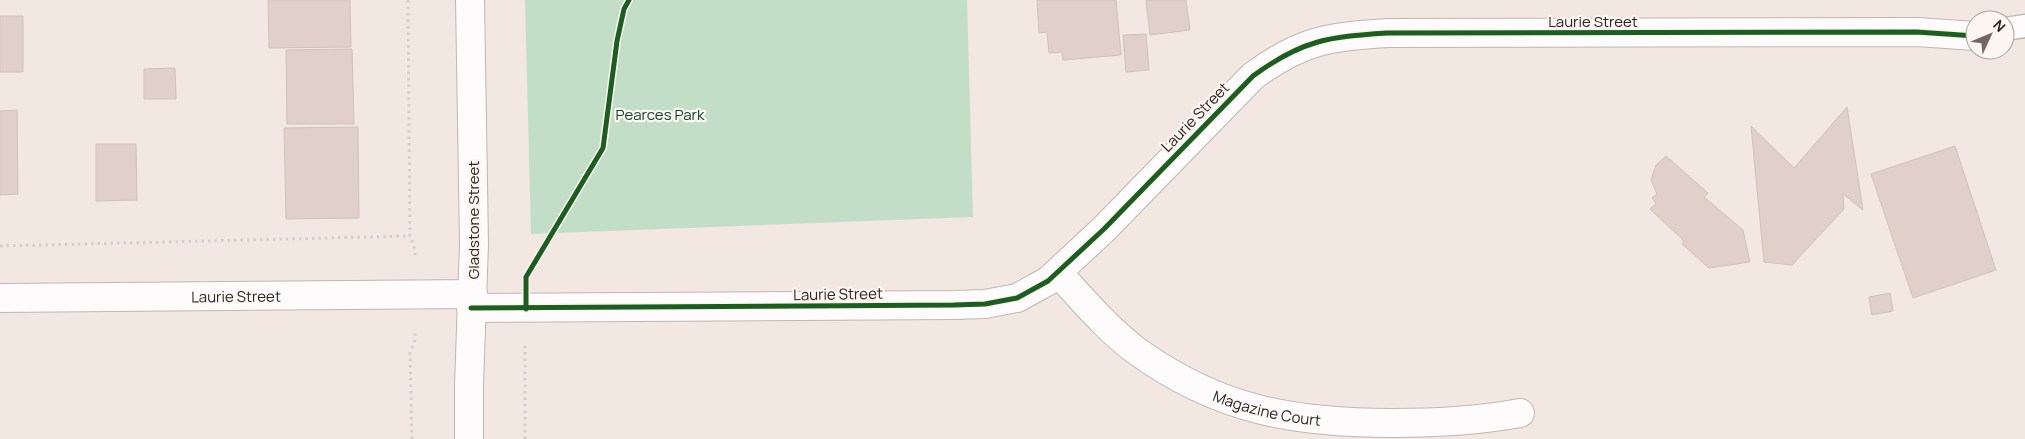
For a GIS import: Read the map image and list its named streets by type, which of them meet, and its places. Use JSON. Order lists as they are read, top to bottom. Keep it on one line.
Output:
{"streets":{"street":["Laurie Street","Gladstone Street","Magazine Court"]},"crossings":[["Laurie Street","Gladstone Street"],["Laurie Street","Magazine Court"]],"parks":["Pearces Park"],"north":"top right"}
